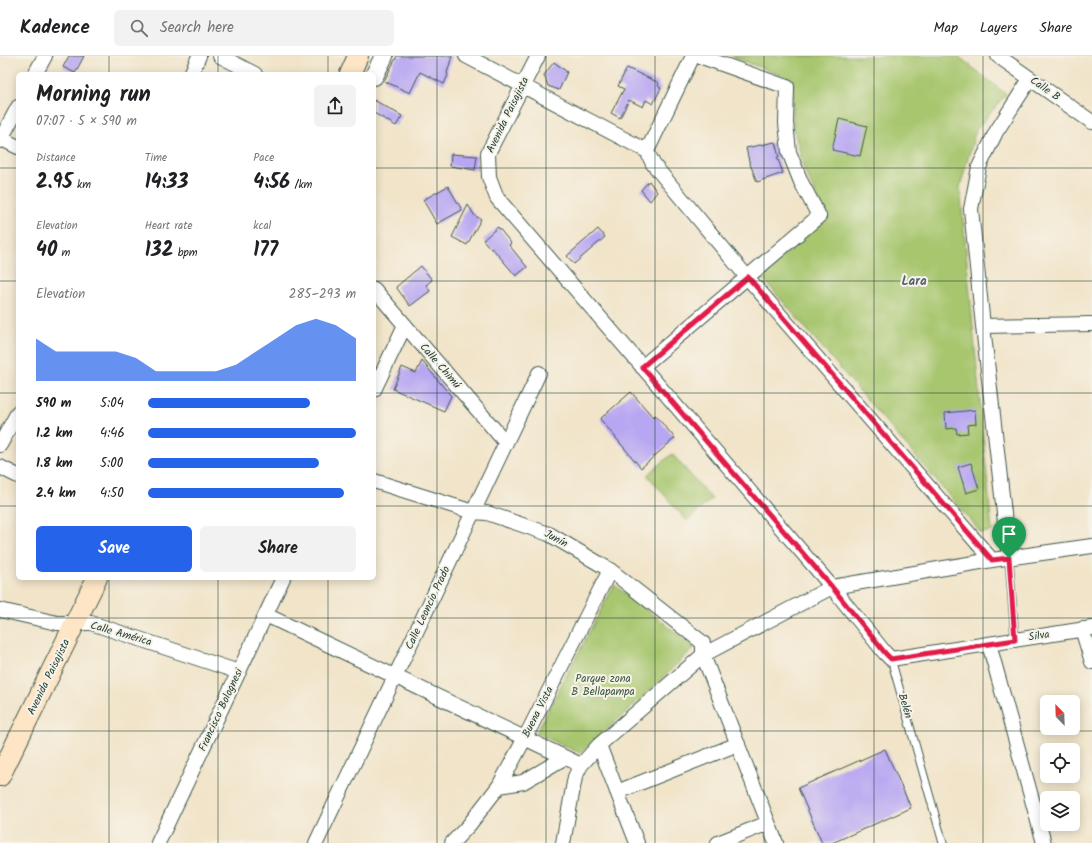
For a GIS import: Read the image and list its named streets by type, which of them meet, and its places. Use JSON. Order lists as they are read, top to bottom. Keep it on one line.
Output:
{"streets":{"main road":["Avenida Paisajista"],"street":["Calle B","Calle Chimú","Junín","Calle Leoncio Prado","Calle América","Silva","Belén","Francisco Bolognesi","Buena Vista"]},"crossings":[["Avenida Paisajista","Calle América"],["Avenida Paisajista","Belén"],["Calle Chimú","Calle Leoncio Prado"],["Junín","Calle Leoncio Prado"],["Junín","Buena Vista"],["Calle América","Francisco Bolognesi"],["Silva","Belén"]],"districts":["Lara"],"parks":["Parque zona B Bellapampa"],"north":"top left","page":{"header":"Kadence","search":"Search here","nav":["Map","Layers","Share"],"heading":["Morning run","07:07 · 5 × 590 m"],"stats":[["Distance","2.95 km"],["Time","14:33"],["Pace","4:56 /km"],["Elevation","40 m"],["Heart rate","132 bpm"],["kcal","177"]],"chart":["Elevation","285–293 m"],"list":[{"name":"590 m","note":"5:04"},{"name":"1.2 km","note":"4:46"},{"name":"1.8 km","note":"5:00"},{"name":"2.4 km","note":"4:50"}],"buttons":["Save","Share"]}}
